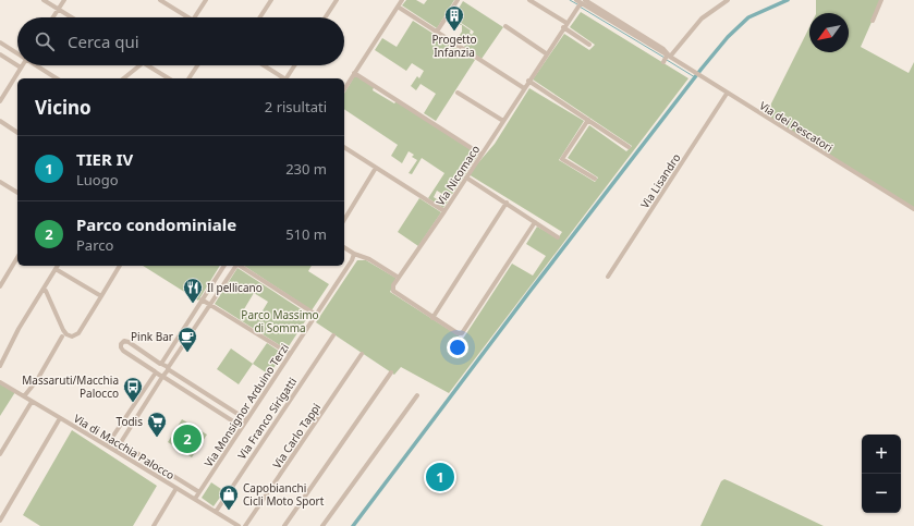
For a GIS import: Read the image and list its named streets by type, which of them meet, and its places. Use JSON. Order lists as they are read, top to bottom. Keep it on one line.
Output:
{"streets":{"street":["Via dei Pescatori","Via Nicomaco","Via Lisandro","Via Monsignor Arduino Terzi","Via Franco Sirigatti","Via Carlo Tappi","Via di Macchia Palocco"]},"crossings":[["Via dei Pescatori","Via Nicomaco"],["Via dei Pescatori","Via Lisandro"],["Via Monsignor Arduino Terzi","Via di Macchia Palocco"],["Via Franco Sirigatti","Via di Macchia Palocco"]],"parks":["Parco Massimo di Somma"],"places":{"building":["Progetto Infanzia"],"restaurant":["Il pellicano"],"cafe":["Pink Bar"],"bus stop":["Massaruti/Macchia Palocco"],"supermarket":["Todis"],"shop":["Capobianchi Cicli Moto Sport"]},"north":"bottom left","page":{"search":"Cerca qui","heading":["Vicino","2 risultati"],"list":[{"mark":"1","name":"TIER IV","note":"Luogo","value":"230 m"},{"mark":"2","name":"Parco condominiale","note":"Parco","value":"510 m"}],"pins":["2","1"],"map_buttons":["+","−"]}}
